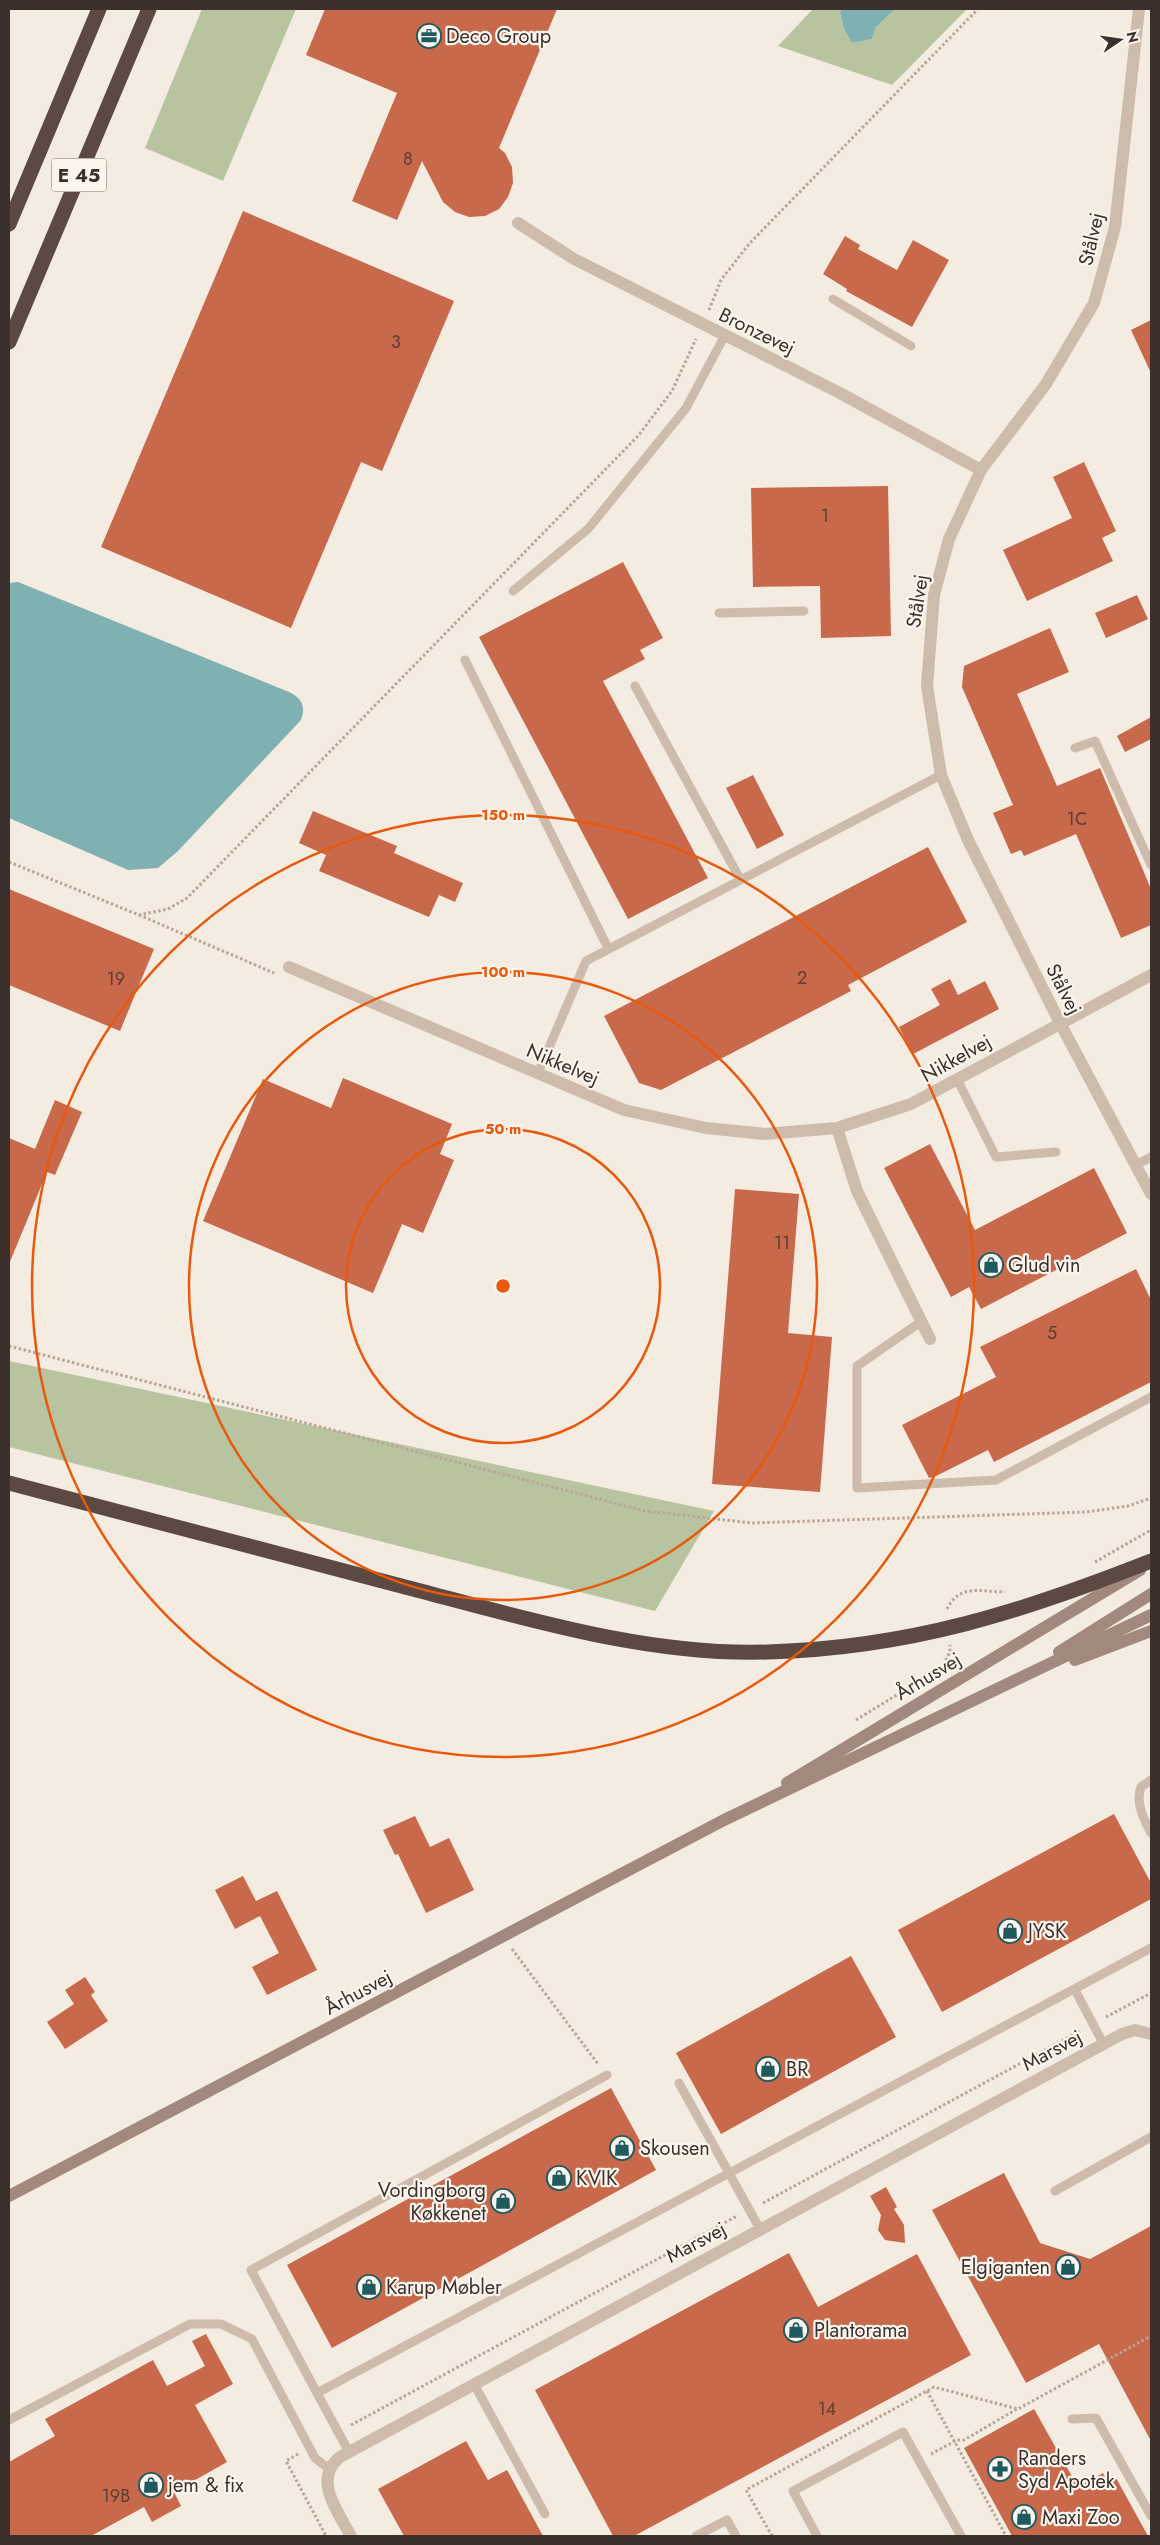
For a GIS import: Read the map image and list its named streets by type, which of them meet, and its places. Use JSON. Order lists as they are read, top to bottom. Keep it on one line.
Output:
{"streets":{"highway":["E 45"],"main road":["Århusvej"],"street":["Stålvej","Bronzevej","Nikkelvej","Marsvej"]},"crossings":[["Stålvej","Bronzevej"],["Stålvej","Nikkelvej"]],"places":{"office":["Deco Group"],"shop":["Glud vin","JYSK","BR","Skousen","KVIK","Vordingborg Køkkenet","Elgiganten","Karup Møbler","Plantorama","jem & fix","Maxi Zoo"],"pharmacy":["Randers Syd Apotek"]},"house_numbers":["8","3","1","1C","2","19","11","5","14","19B"],"north":"right","rings":["150 m","100 m","50 m"]}
